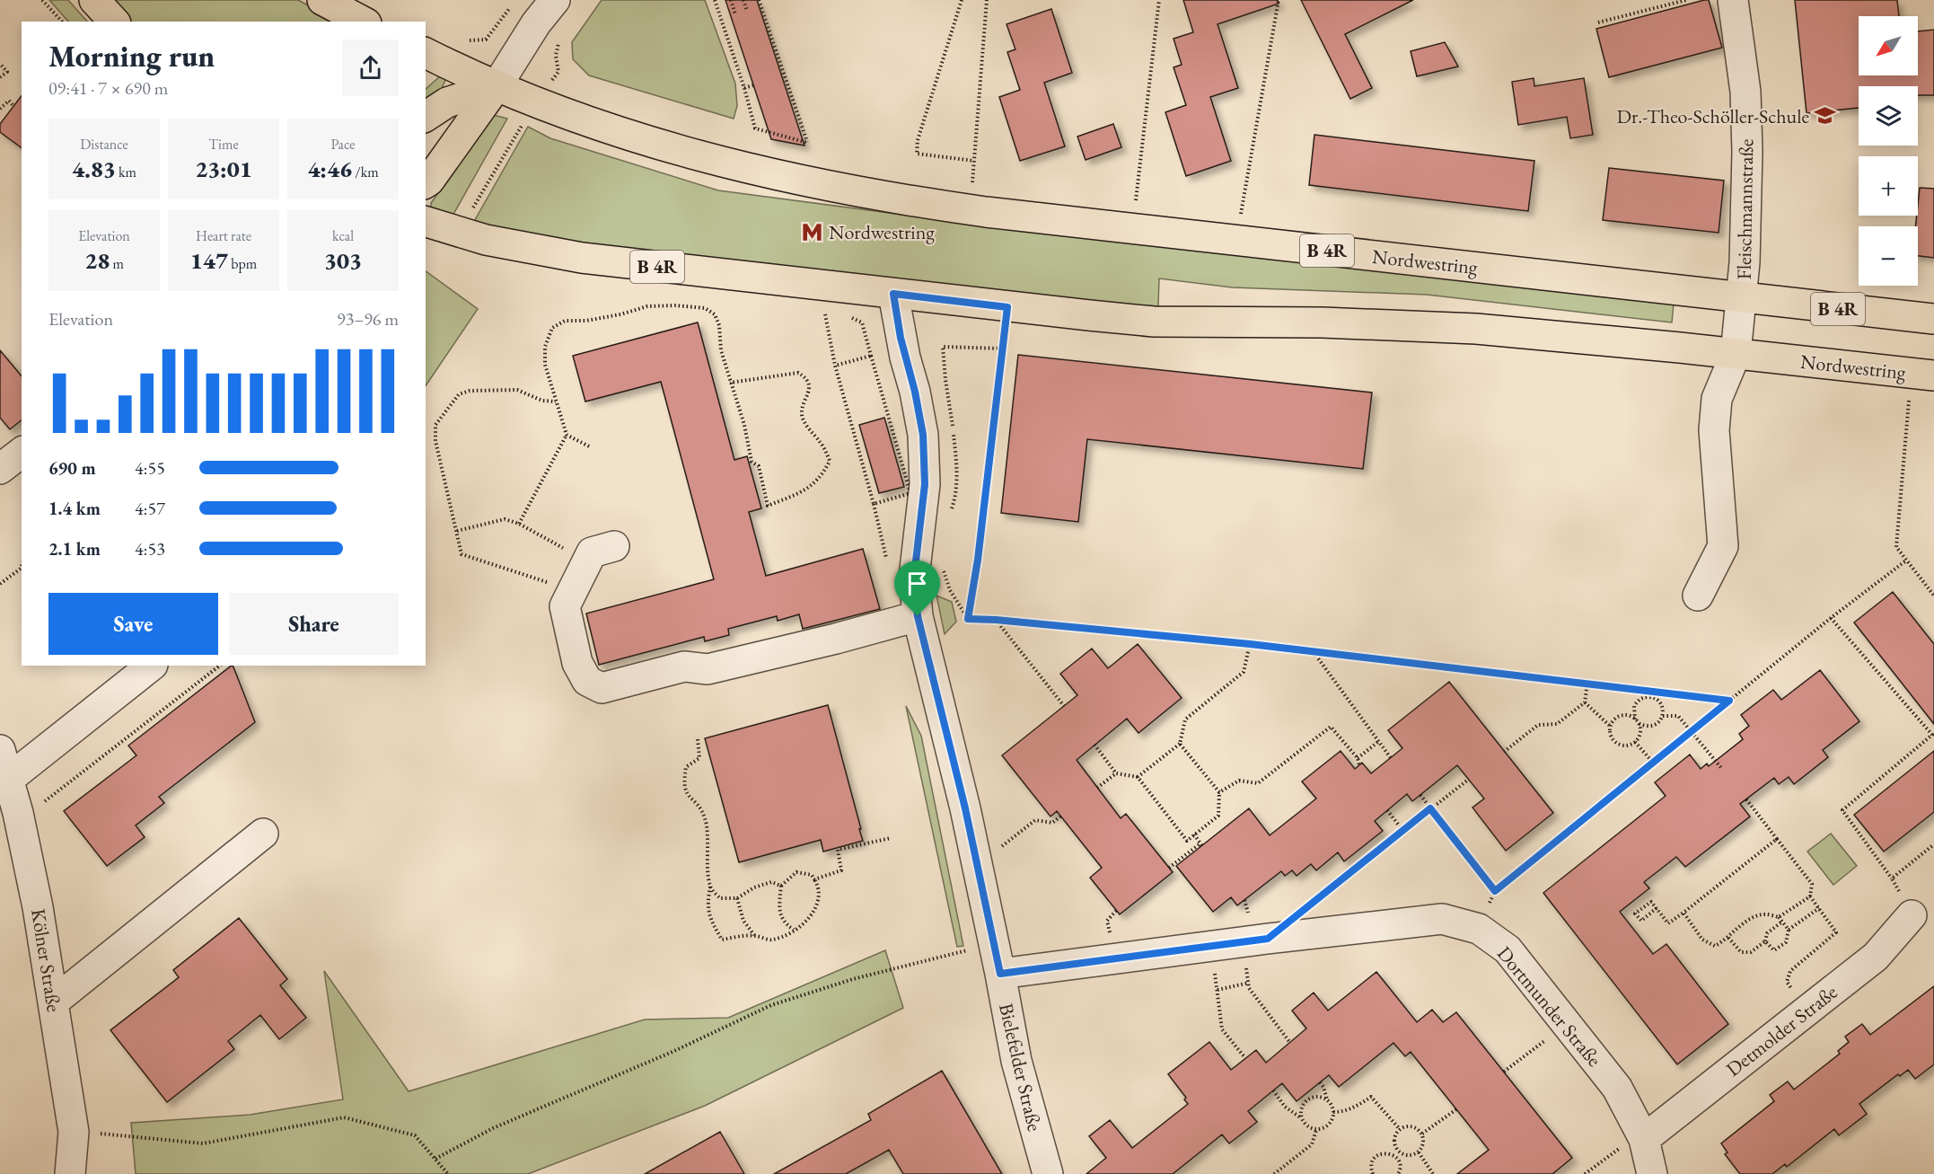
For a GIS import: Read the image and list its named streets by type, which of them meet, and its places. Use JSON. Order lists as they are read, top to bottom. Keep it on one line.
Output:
{"streets":{"main road":["B 4R","Nordwestring"],"street":["Fleischmannstraße","Kölner Straße","Dortmunder Straße","Detmolder Straße","Bielefelder Straße"]},"crossings":[["Fleischmannstraße","Nordwestring"],["Nordwestring","Bielefelder Straße"],["Dortmunder Straße","Detmolder Straße"],["Dortmunder Straße","Bielefelder Straße"]],"places":{"school or university":["Dr.-Theo-Schöller-Schule"],"metro station":["Nordwestring"]},"north":"bottom left","page":{"map_buttons":["+","−"],"heading":["Morning run","09:41 · 7 × 690 m"],"stats":[["Distance","4.83 km"],["Time","23:01"],["Pace","4:46 /km"],["Elevation","28 m"],["Heart rate","147 bpm"],["kcal","303"]],"chart":["Elevation","93–96 m"],"list":[{"name":"690 m","note":"4:55"},{"name":"1.4 km","note":"4:57"},{"name":"2.1 km","note":"4:53"}],"buttons":["Save","Share"]}}
